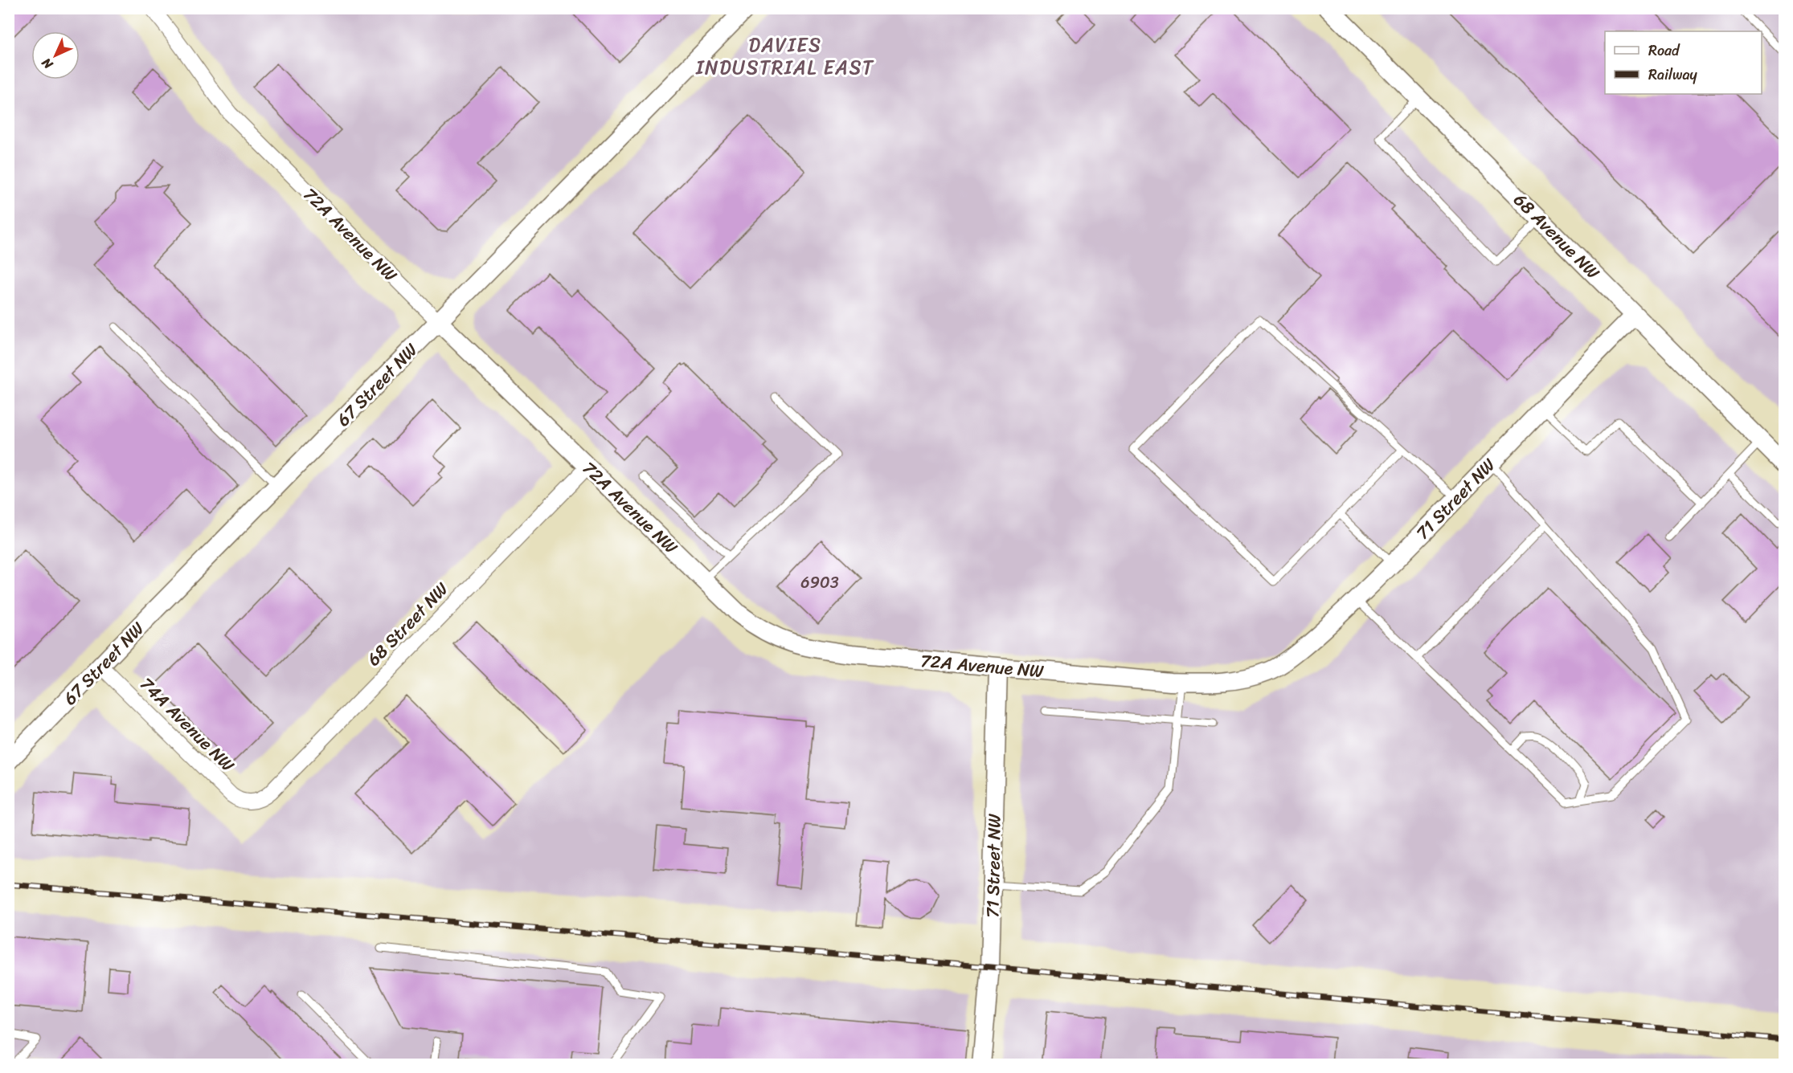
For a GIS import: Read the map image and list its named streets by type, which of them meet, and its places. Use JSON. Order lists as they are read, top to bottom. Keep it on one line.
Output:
{"streets":{"street":["72A Avenue NW","68 Avenue NW","67 Street NW","71 Street NW","68 Street NW","74A Avenue NW"]},"crossings":[["72A Avenue NW","67 Street NW"],["72A Avenue NW","71 Street NW"],["72A Avenue NW","68 Street NW"],["68 Avenue NW","71 Street NW"],["67 Street NW","74A Avenue NW"],["68 Street NW","74A Avenue NW"]],"districts":["DAVIES INDUSTRIAL EAST"],"house_numbers":["6903"],"legend":["Road","Railway"],"north":"bottom left"}
